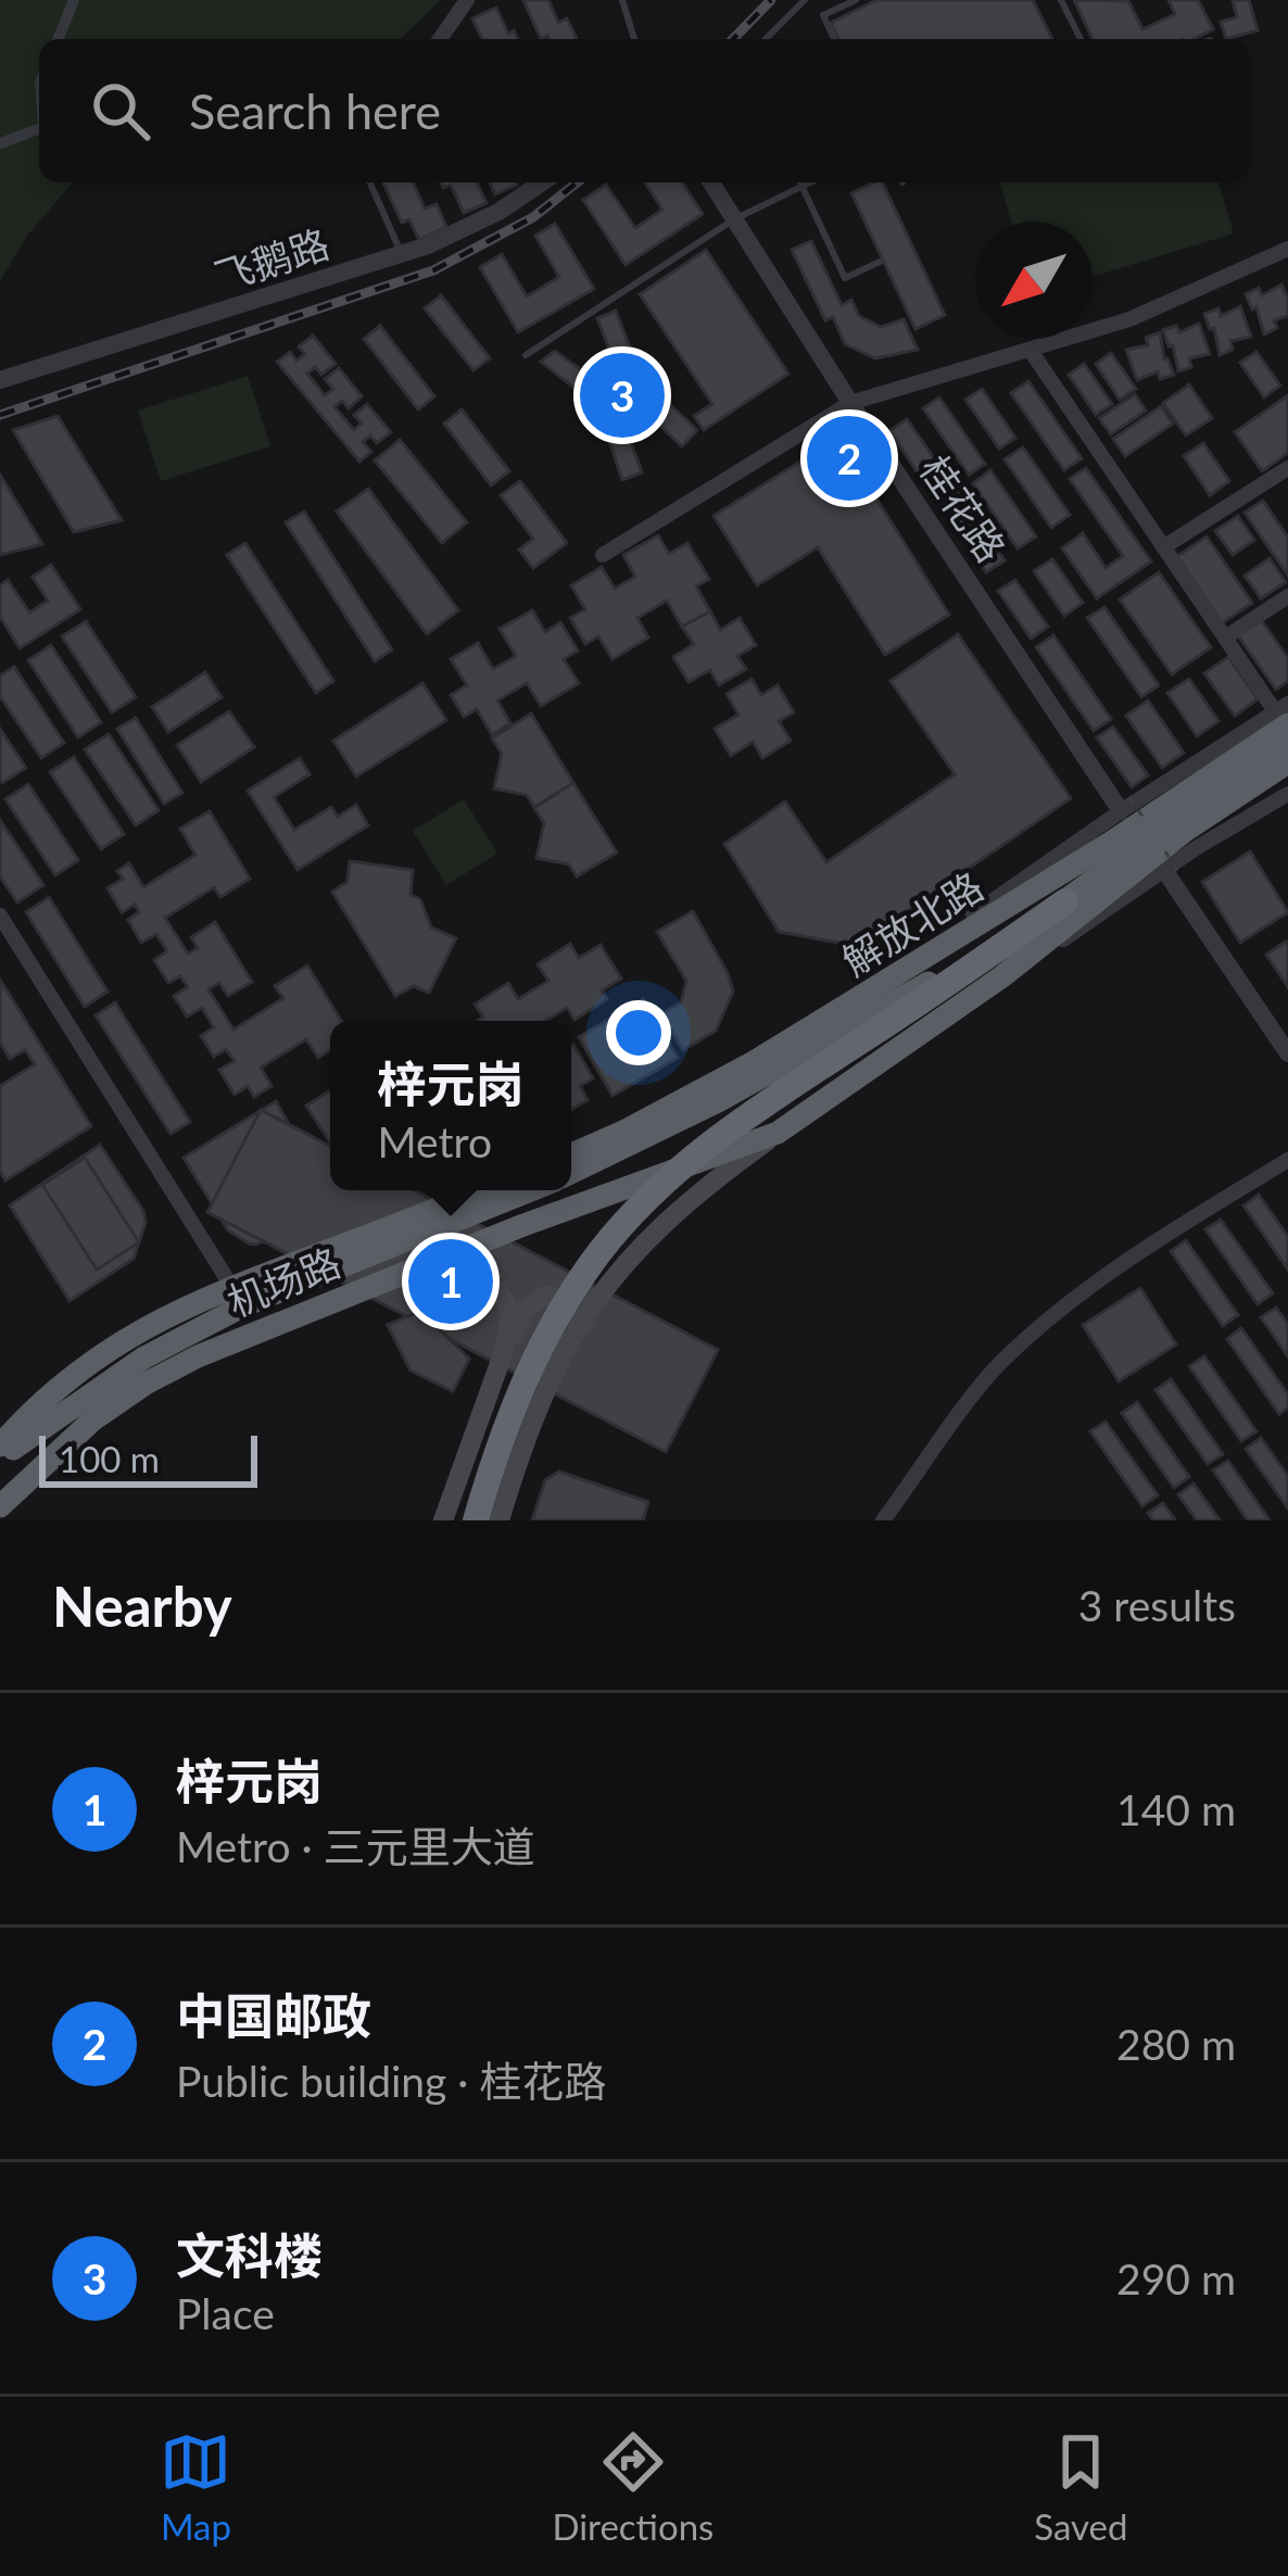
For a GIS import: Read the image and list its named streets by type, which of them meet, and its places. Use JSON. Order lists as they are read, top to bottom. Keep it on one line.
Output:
{"streets":{"highway":["解放北路","机场路"],"street":["飞鹅路","桂花路"]},"scale_bar":"100 m","north":"bottom left","page":{"search":"Search here","pins":["3","2","1"],"popup":["梓元岗","Metro"],"scale":"100 m","heading":["Nearby","3 results"],"list":[{"mark":"1","name":"梓元岗","note":"Metro · 三元里大道","value":"140 m"},{"mark":"2","name":"中国邮政","note":"Public building · 桂花路","value":"280 m"},{"mark":"3","name":"文科楼","note":"Place","value":"290 m"}],"nav":["Map","Directions","Saved"]}}
